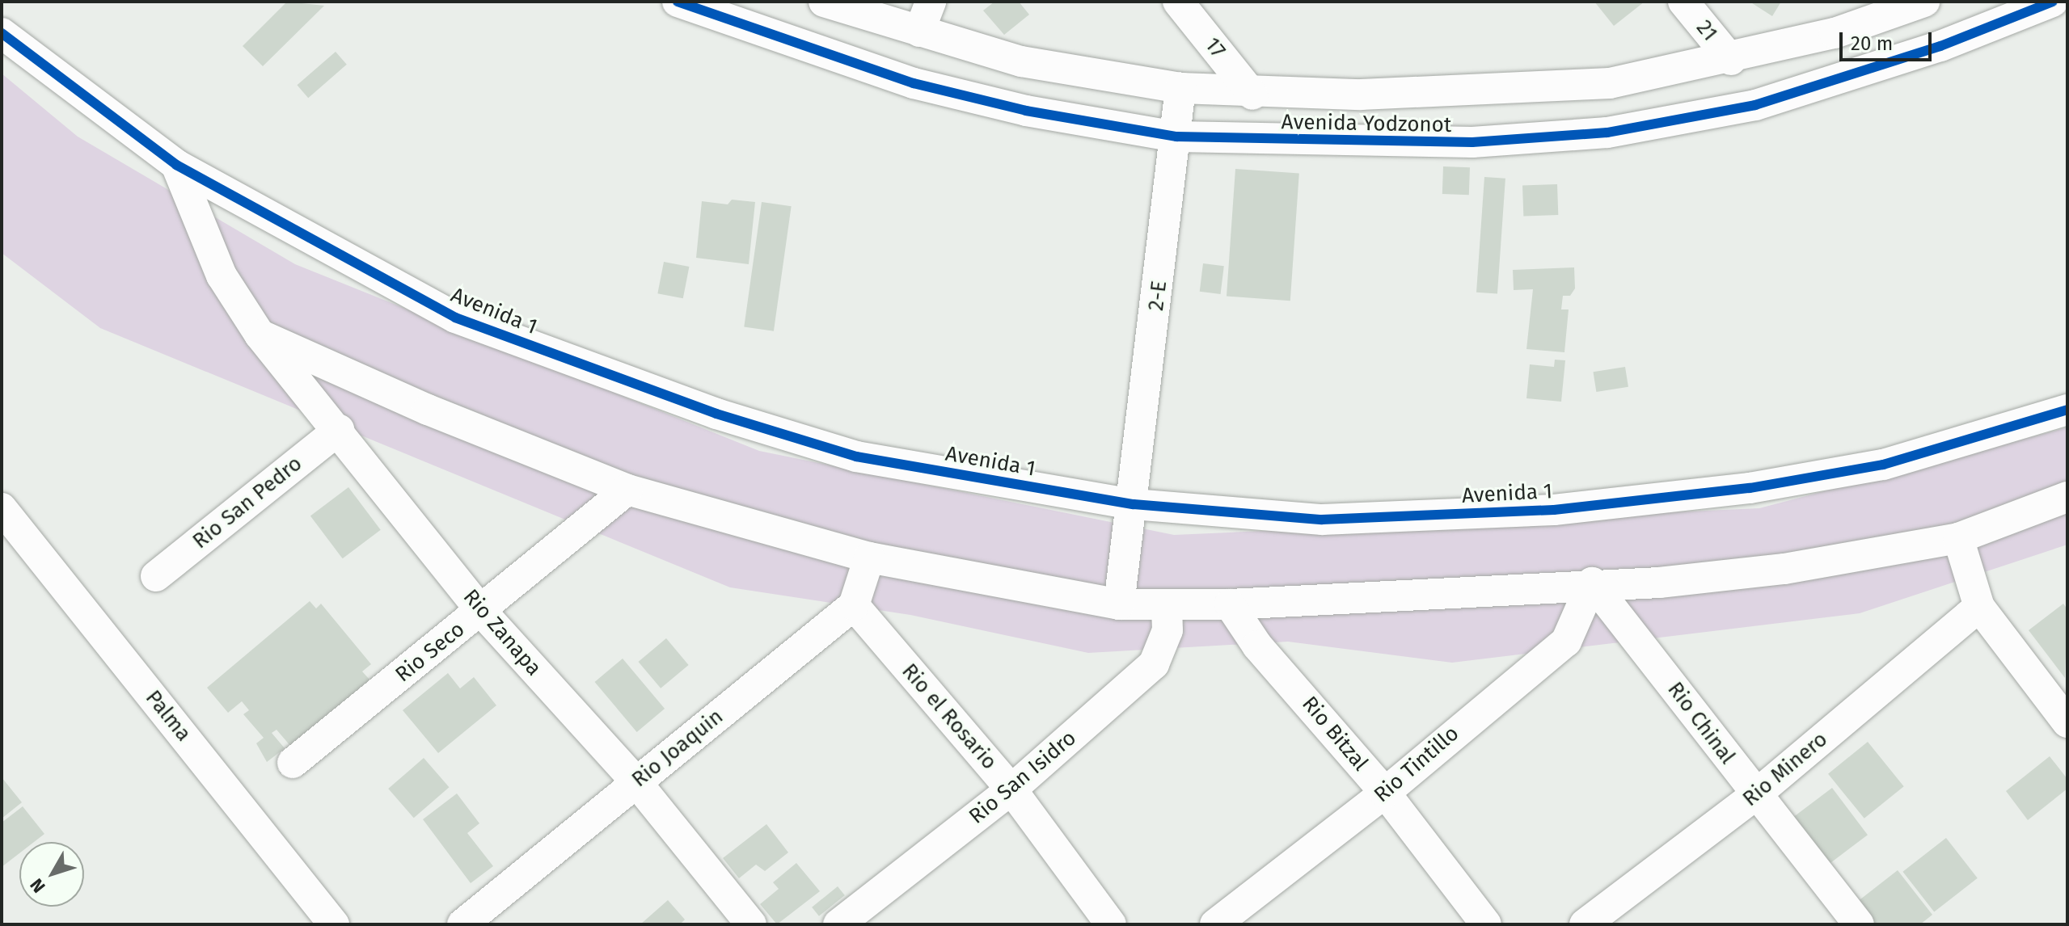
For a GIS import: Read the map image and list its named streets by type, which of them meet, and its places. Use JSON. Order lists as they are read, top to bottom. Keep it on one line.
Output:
{"streets":{"street":["21","17","Avenida Yodzonot","2-E","Avenida 1","Rio San Pedro","Rio Zanapa","Rio Seco","Palma","Rio el Rosario","Rio Chinal","Rio Bitzal","Rio Joaquin","Rio Tintillo","Rio Minero","Rio San Isidro"]},"crossings":[["21","Avenida Yodzonot"],["17","Avenida Yodzonot"],["Avenida Yodzonot","2-E"],["2-E","Avenida 1"],["Avenida 1","Rio Zanapa"],["Rio San Pedro","Rio Zanapa"],["Rio Zanapa","Rio Seco"],["Rio Zanapa","Rio Joaquin"],["Rio el Rosario","Rio Joaquin"],["Rio el Rosario","Rio San Isidro"],["Rio Chinal","Rio Tintillo"],["Rio Chinal","Rio Minero"],["Rio Bitzal","Rio Tintillo"]],"scale_bar":"20 m","north":"bottom left"}
